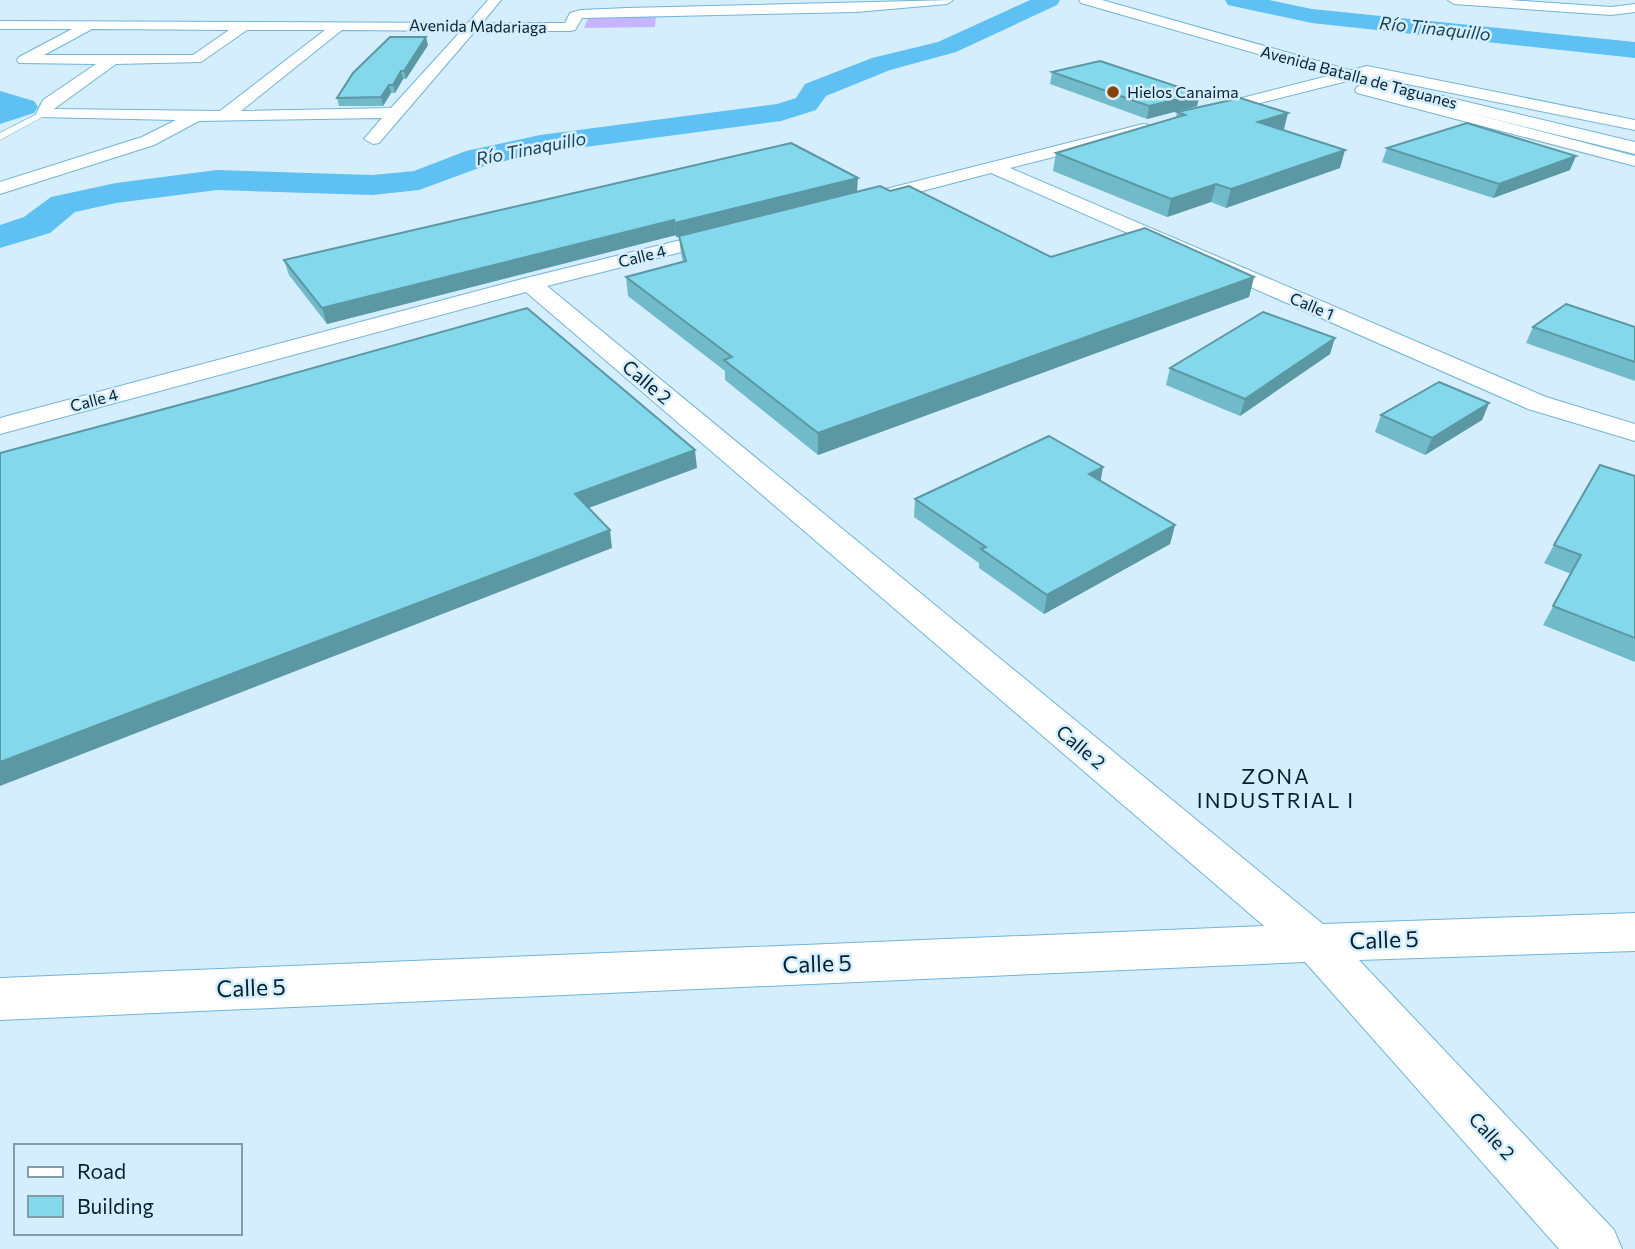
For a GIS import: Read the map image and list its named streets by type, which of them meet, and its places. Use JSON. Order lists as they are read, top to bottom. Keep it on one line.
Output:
{"streets":{"street":["Avenida Madariaga","Avenida Batalla de Taguanes","Calle 4","Calle 1","Calle 2","Calle 5"]},"crossings":[["Calle 4","Calle 2"],["Calle 2","Calle 5"]],"districts":["ZONA INDUSTRIAL I"],"water":["Río Tinaquillo"],"places":["Hielos Canaima"],"legend":["Road","Building"]}
